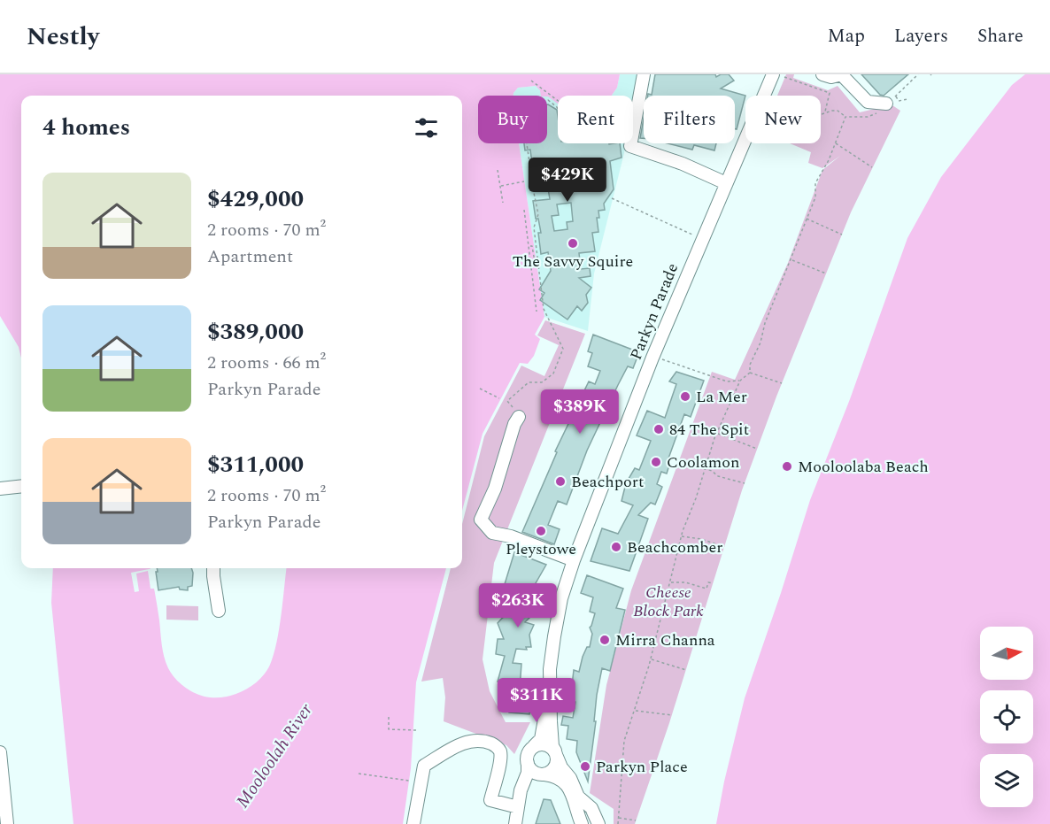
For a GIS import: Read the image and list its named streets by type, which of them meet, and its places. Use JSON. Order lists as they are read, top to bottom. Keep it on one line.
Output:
{"streets":{"street":["Parkyn Parade"]},"water":["Mooloolah River"],"parks":["Cheese Block Park"],"places":["The Savvy Squire","La Mer","84 The Spit","Coolamon","Mooloolaba Beach","Beachport","Pleystowe","Beachcomber","Mirra Channa","Parkyn Place"],"north":"right","page":{"header":"Nestly","nav":["Map","Layers","Share"],"chip":["Buy","Rent","Filters","New"],"heading":"4 homes","price":["$429K","$389K","$263K","$311K"],"list":[{"name":"$429,000","note":"2 rooms · 70 m² · Apartment"},{"name":"$389,000","note":"2 rooms · 66 m² · Parkyn Parade"},{"name":"$311,000","note":"2 rooms · 70 m² · Parkyn Parade"}]}}
